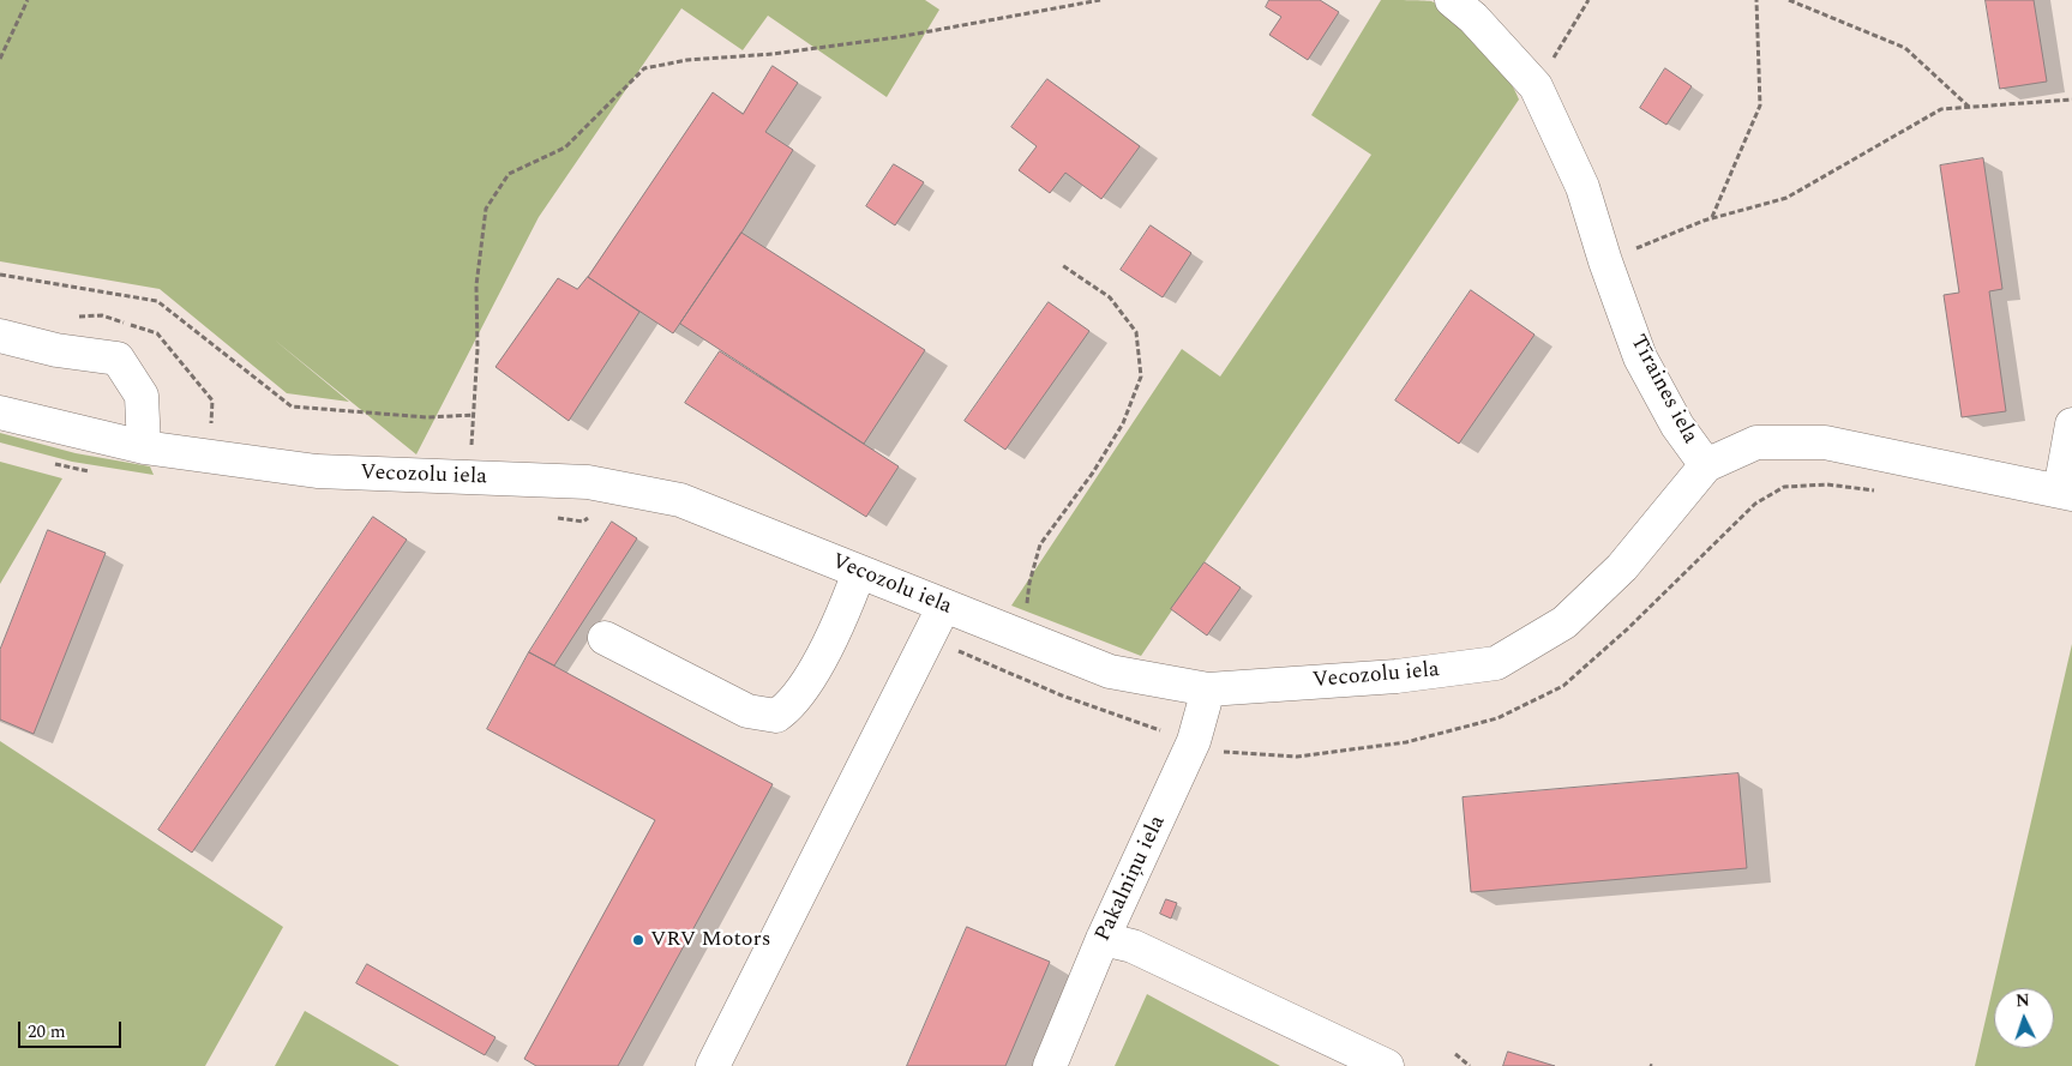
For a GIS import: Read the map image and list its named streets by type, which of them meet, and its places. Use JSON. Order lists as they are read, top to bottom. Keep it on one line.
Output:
{"streets":{"street":["Tīraines iela","Vecozolu iela","Pakalniņu iela"]},"crossings":[["Tīraines iela","Vecozolu iela"],["Vecozolu iela","Pakalniņu iela"]],"places":["VRV Motors"],"scale_bar":"20 m","north":"top"}
